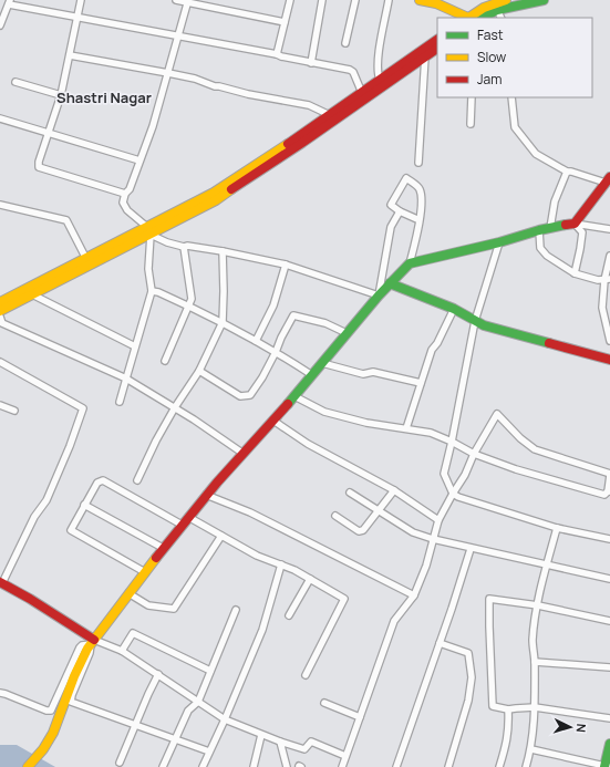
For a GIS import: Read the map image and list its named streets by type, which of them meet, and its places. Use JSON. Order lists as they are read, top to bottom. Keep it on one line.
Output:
{"districts":["Shastri Nagar"],"legend":["Fast","Slow","Jam"],"north":"right"}
